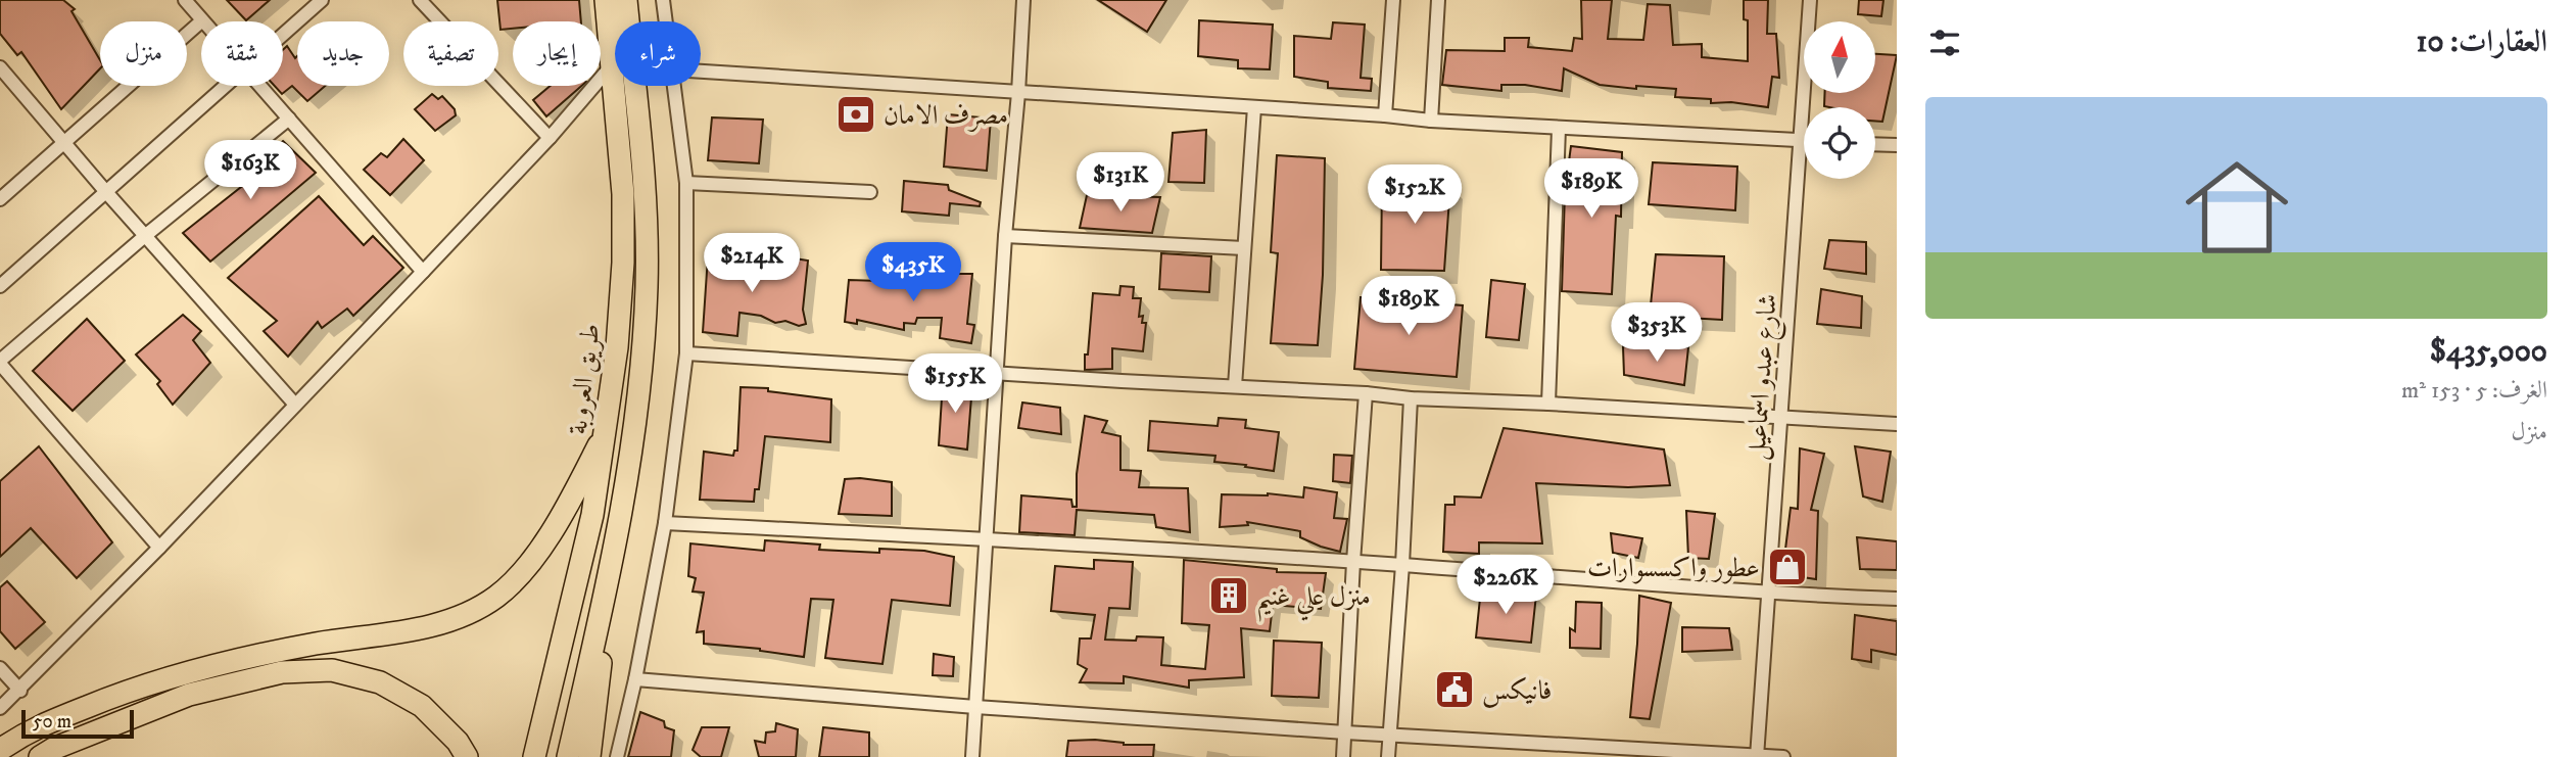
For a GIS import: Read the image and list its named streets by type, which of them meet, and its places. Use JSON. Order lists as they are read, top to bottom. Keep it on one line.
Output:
{"streets":{"highway":["طريق العروبة"],"street":["شارع عبدو اسماعيل"]},"places":{"bank":["مصرف الامان"],"shop":["عطور واكسسوارات"],"building":["منزل علي غنيم"],"public building":["فانيكس"]},"scale_bar":"50 m","north":"top","page":{"heading":"العقارات: 10","chip":["شراء","إيجار","تصفية","جديد","شقة","منزل"],"list":[{"name":"$435,000","note":"الغرف: 5 · 153 m² · منزل"}],"price":["$163K","$131K","$189K","$152K","$214K","$435K","$189K","$353K","$155K","$226K"],"scale":"50 m"}}
